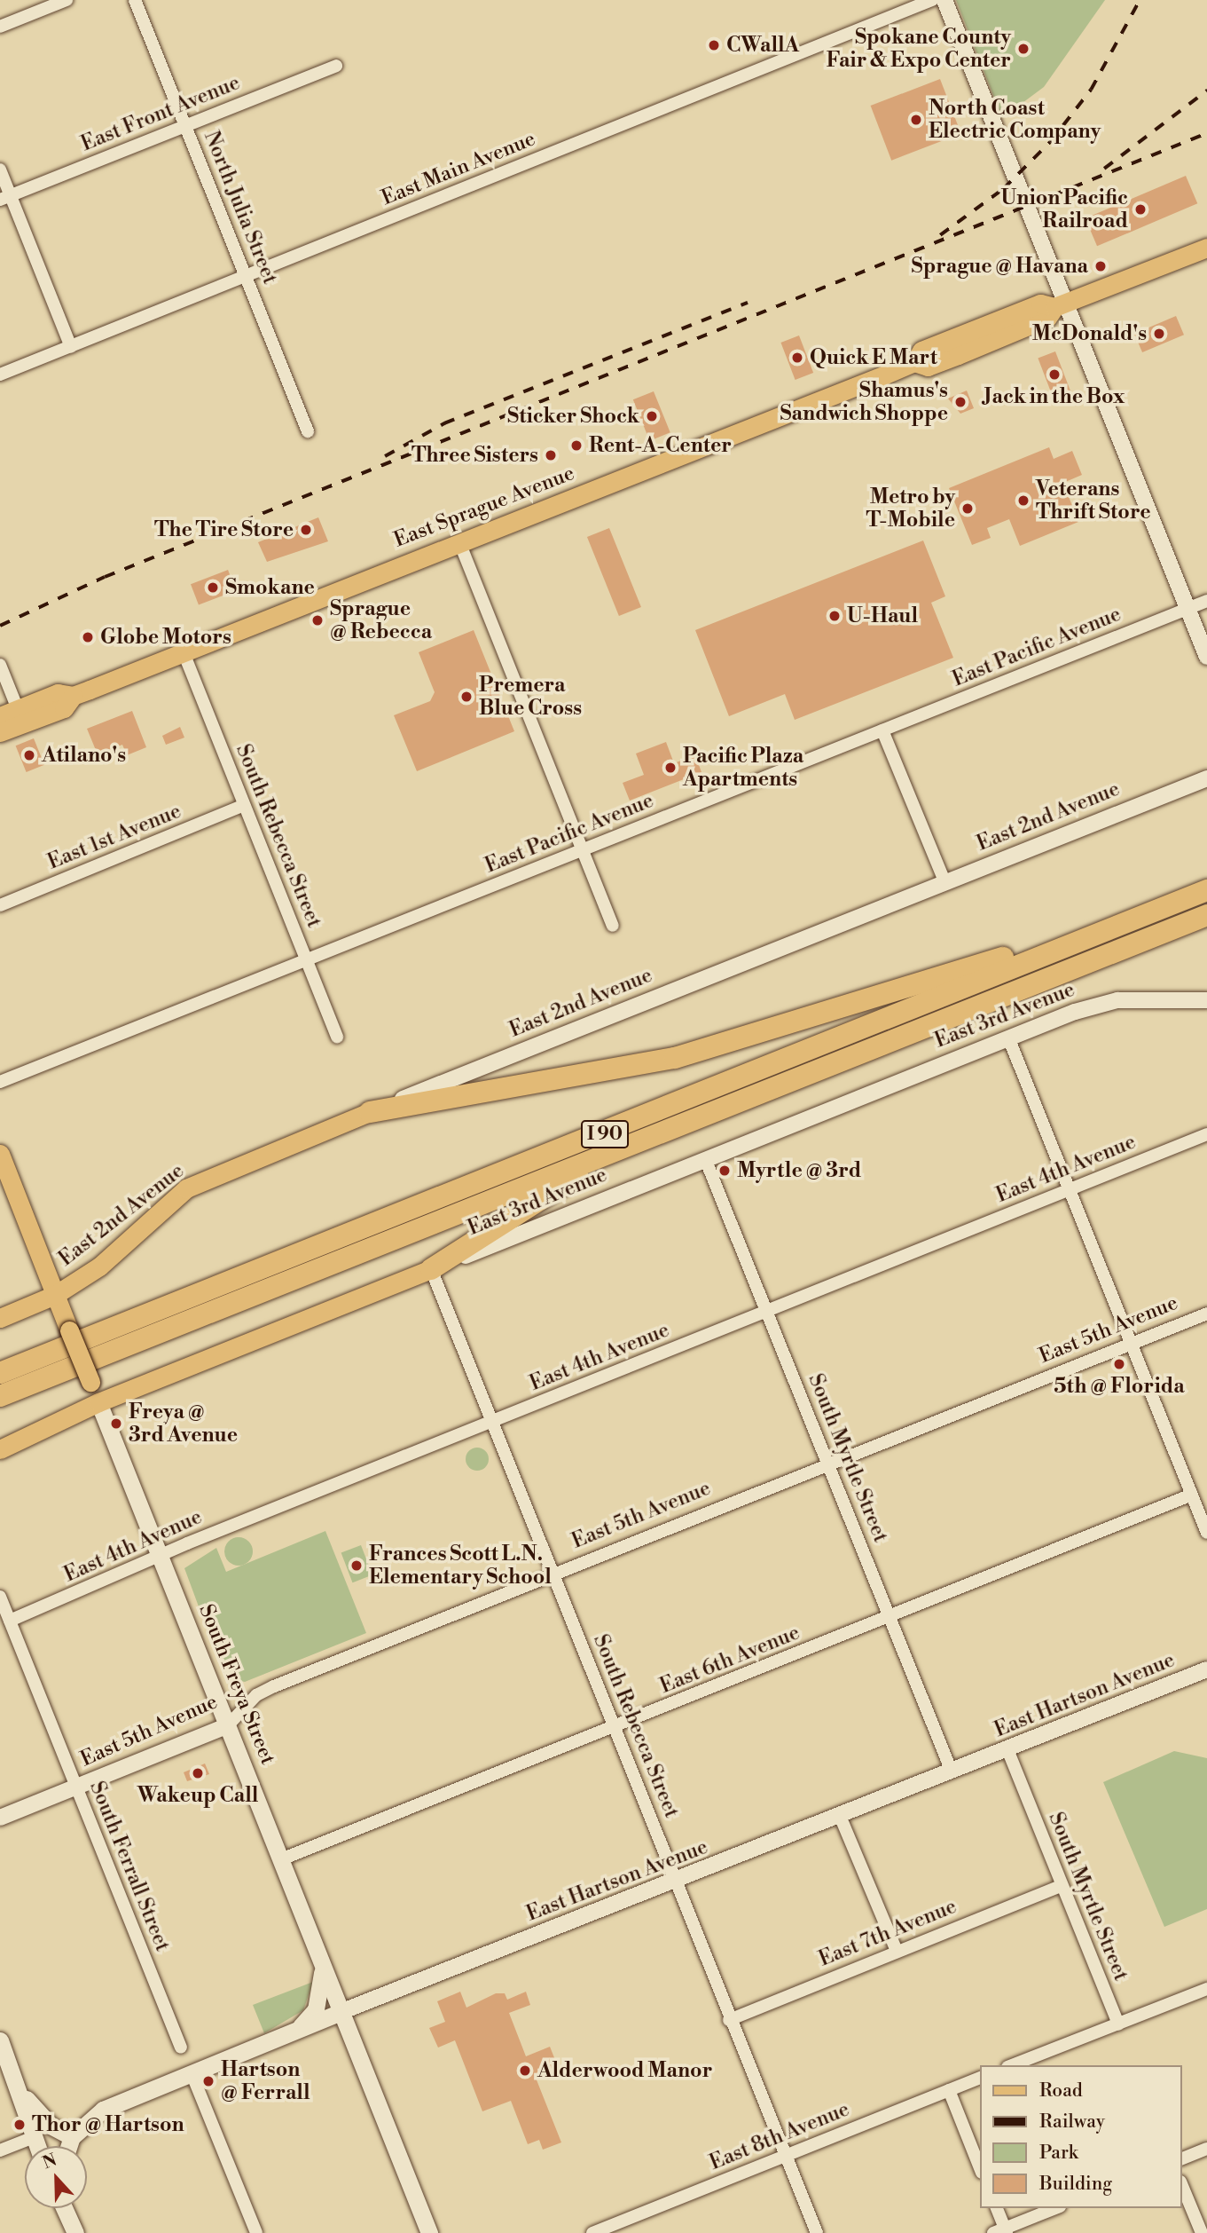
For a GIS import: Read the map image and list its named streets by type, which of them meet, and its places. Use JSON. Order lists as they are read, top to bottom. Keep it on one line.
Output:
{"streets":{"highway":["I 90"],"main road":["East Sprague Avenue","East 2nd Avenue","East 3rd Avenue","South Freya Street","East Hartson Avenue"],"street":["East Front Avenue","East Main Avenue","North Julia Street","East Pacific Avenue","South Rebecca Street","East 1st Avenue","East 4th Avenue","East 5th Avenue","South Myrtle Street","East 6th Avenue","South Ferrall Street","East 7th Avenue","East 8th Avenue"]},"crossings":[["East Front Avenue","North Julia Street"],["East Main Avenue","North Julia Street"],["East Sprague Avenue","South Rebecca Street"],["East Pacific Avenue","South Rebecca Street"],["East 2nd Avenue","South Freya Street"],["South Rebecca Street","East 1st Avenue"],["South Rebecca Street","East 3rd Avenue"],["South Rebecca Street","East 4th Avenue"],["South Rebecca Street","East 5th Avenue"],["South Rebecca Street","East 6th Avenue"],["South Rebecca Street","East Hartson Avenue"],["South Rebecca Street","East 7th Avenue"],["South Rebecca Street","East 8th Avenue"],["East 3rd Avenue","South Myrtle Street"],["East 3rd Avenue","South Freya Street"],["East 4th Avenue","South Myrtle Street"],["East 4th Avenue","South Freya Street"],["East 4th Avenue","South Ferrall Street"],["East 5th Avenue","South Myrtle Street"],["East 5th Avenue","South Freya Street"],["East 5th Avenue","South Ferrall Street"],["South Myrtle Street","East 6th Avenue"],["South Myrtle Street","East Hartson Avenue"],["South Myrtle Street","East 7th Avenue"],["East 6th Avenue","South Freya Street"],["South Freya Street","East Hartson Avenue"]],"places":["CWallA","Spokane County Fair & Expo Center","North Coast Electric Company","Union Pacific Railroad","Sprague @ Havana","McDonald's","Quick E Mart","Jack in the Box","Shamus's Sandwich Shoppe","Sticker Shock","Rent-A-Center","Three Sisters","Veterans Thrift Store","Metro by T-Mobile","The Tire Store","Smokane","U-Haul","Sprague @ Rebecca","Globe Motors","Premera Blue Cross","Atilano's","Pacific Plaza Apartments","Myrtle @ 3rd","5th @ Florida","Freya @ 3rd Avenue","Frances Scott L.N. Elementary School","Wakeup Call","Alderwood Manor","Hartson @ Ferrall","Thor @ Hartson"],"legend":["Road","Railway","Park","Building"],"north":"top"}
